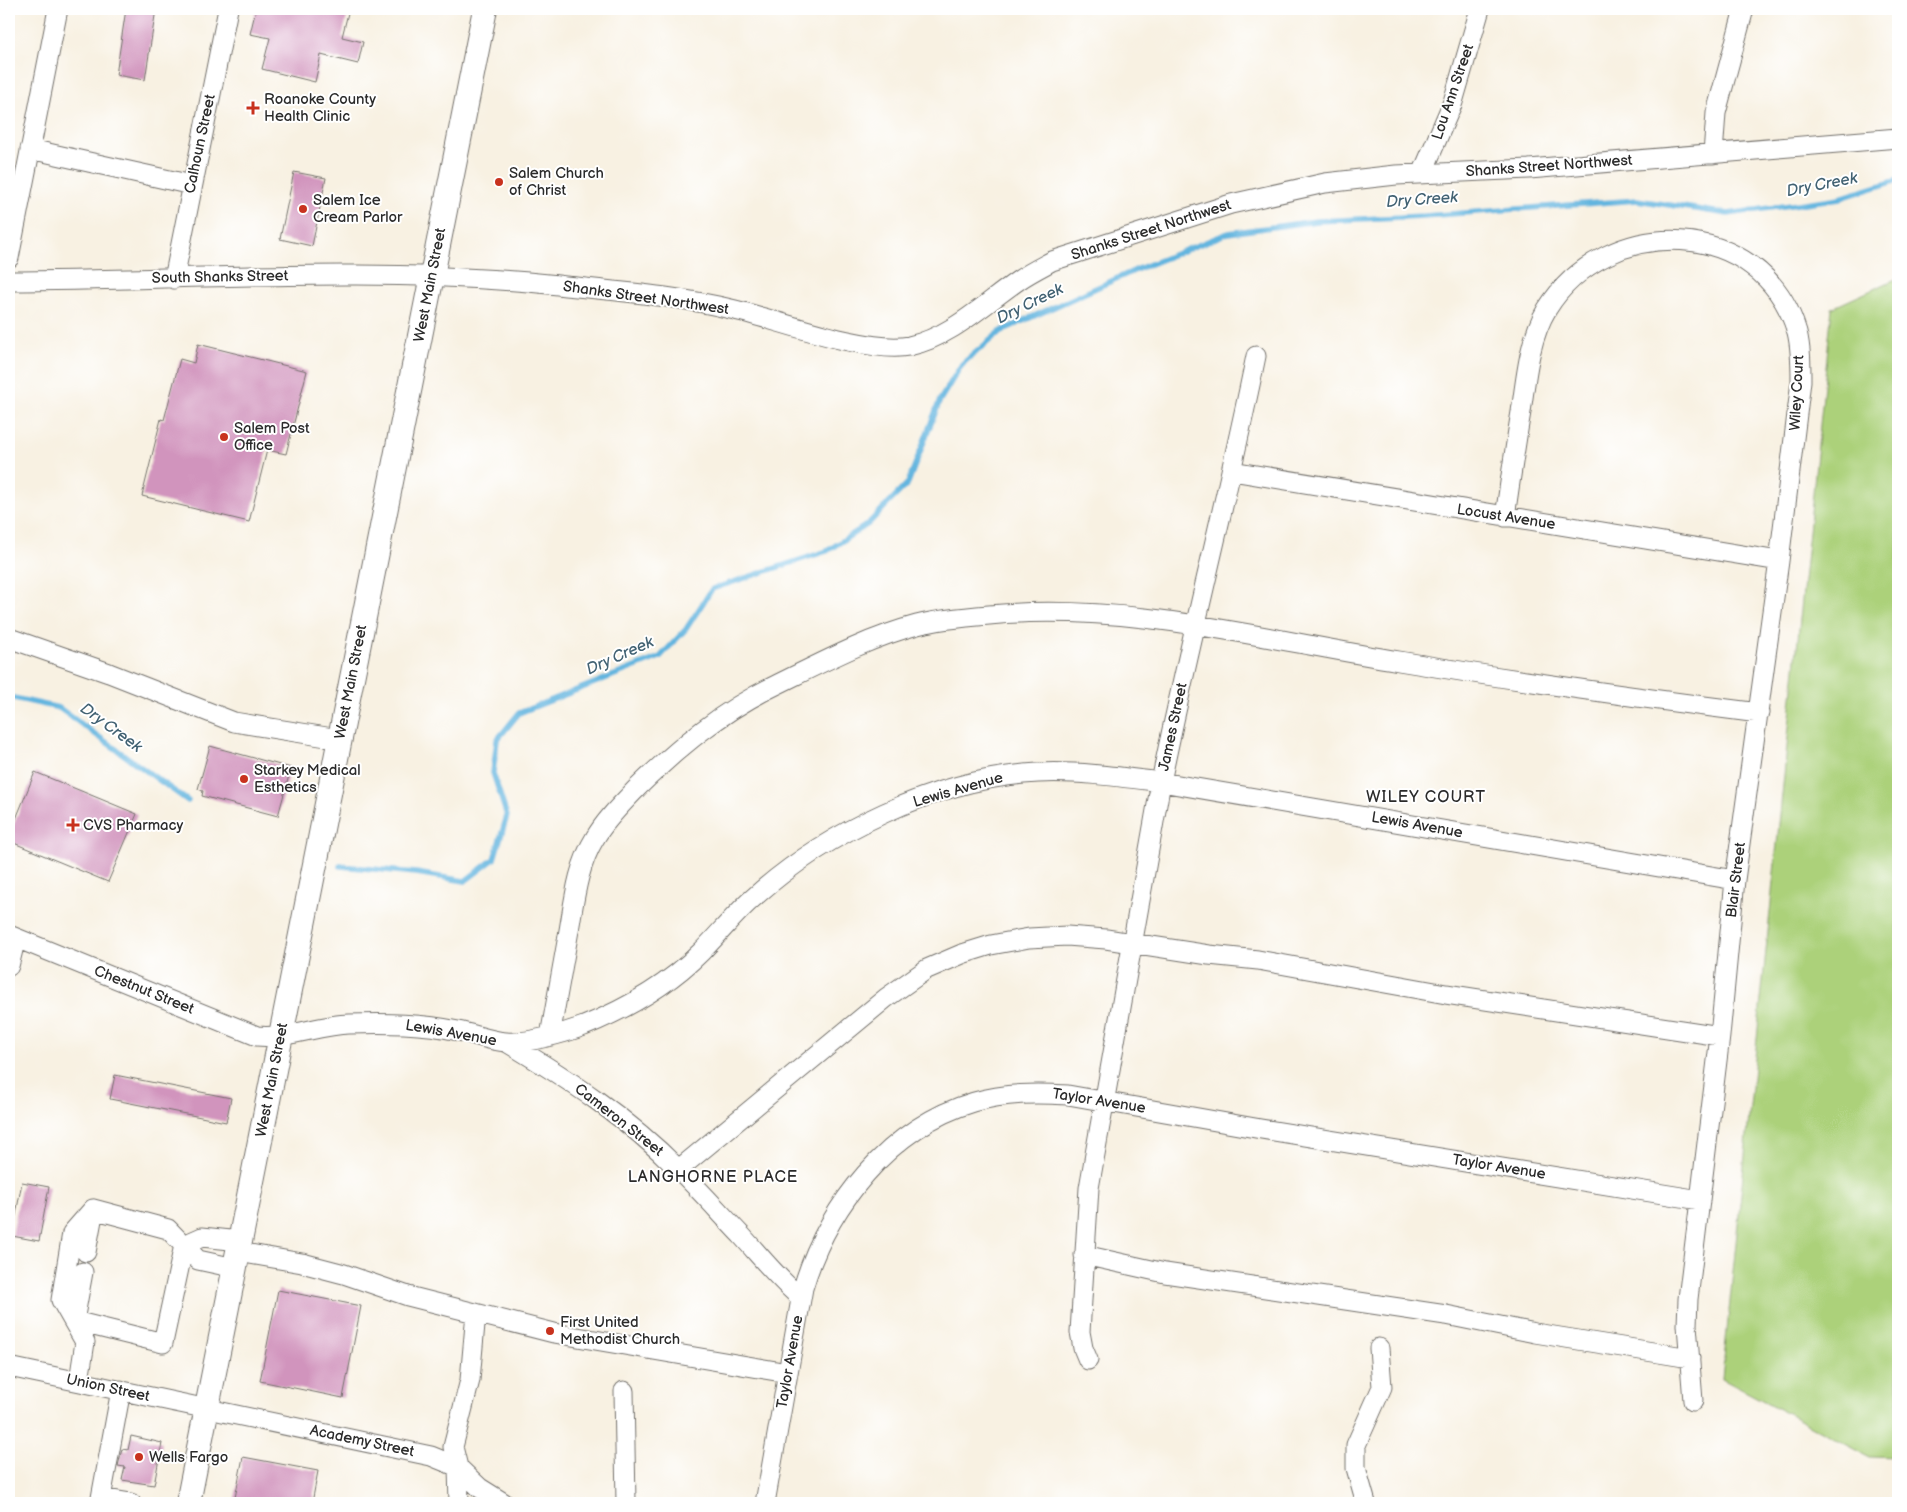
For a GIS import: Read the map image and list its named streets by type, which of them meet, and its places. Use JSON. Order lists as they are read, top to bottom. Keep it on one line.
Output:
{"streets":{"main road":["West Main Street"],"street":["Lou Ann Street","Calhoun Street","Shanks Street Northwest","South Shanks Street","Wiley Court","Locust Avenue","James Street","Lewis Avenue","Blair Street","Chestnut Street","Taylor Avenue","Cameron Street","Union Street","Academy Street"]},"crossings":[["Lou Ann Street","Shanks Street Northwest"],["Calhoun Street","South Shanks Street"],["Shanks Street Northwest","South Shanks Street"],["Shanks Street Northwest","West Main Street"],["South Shanks Street","West Main Street"],["West Main Street","Lewis Avenue"],["West Main Street","Chestnut Street"],["West Main Street","Union Street"],["West Main Street","Academy Street"],["Wiley Court","Locust Avenue"],["Wiley Court","Blair Street"],["Locust Avenue","James Street"],["Locust Avenue","Blair Street"],["James Street","Lewis Avenue"],["James Street","Taylor Avenue"],["Lewis Avenue","Blair Street"],["Lewis Avenue","Chestnut Street"],["Lewis Avenue","Cameron Street"],["Blair Street","Taylor Avenue"],["Taylor Avenue","Cameron Street"],["Union Street","Academy Street"]],"districts":["WILEY COURT","LANGHORNE PLACE"],"water":["Dry Creek"],"places":{"health":["Roanoke County Health Clinic","CVS Pharmacy"],"other":["Salem Church of Christ","Salem Ice Cream Parlor","Salem Post Office","Starkey Medical Esthetics","First United Methodist Church","Wells Fargo"]}}
